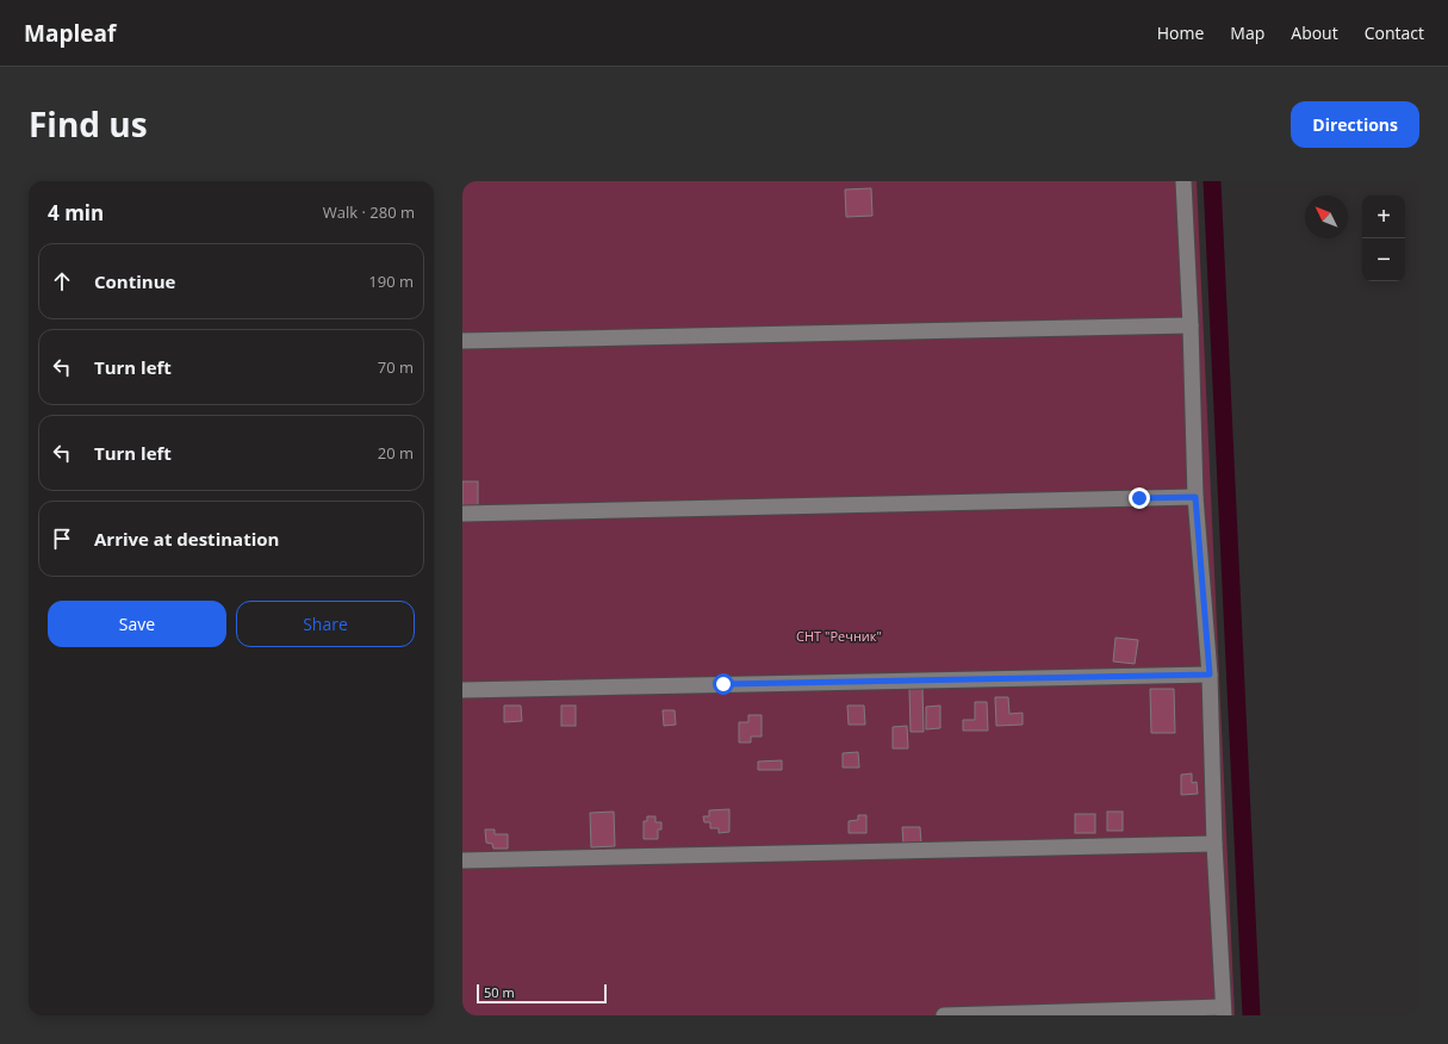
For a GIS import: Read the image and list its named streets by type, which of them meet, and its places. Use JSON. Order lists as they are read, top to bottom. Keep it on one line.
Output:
{"parks":["СНТ \"Речник\""],"scale_bar":"50 m","north":"top left","page":{"header":"Mapleaf","nav":["Home","Map","About","Contact"],"title":"Find us","buttons":["Directions",["Save","Share"]],"heading":["4 min","Walk · 280 m"],"map_buttons":["+","−"],"list":[["Continue","190 m"],["Turn left","70 m"],["Turn left","20 m"],"Arrive at destination"],"scale":"50 m"}}
